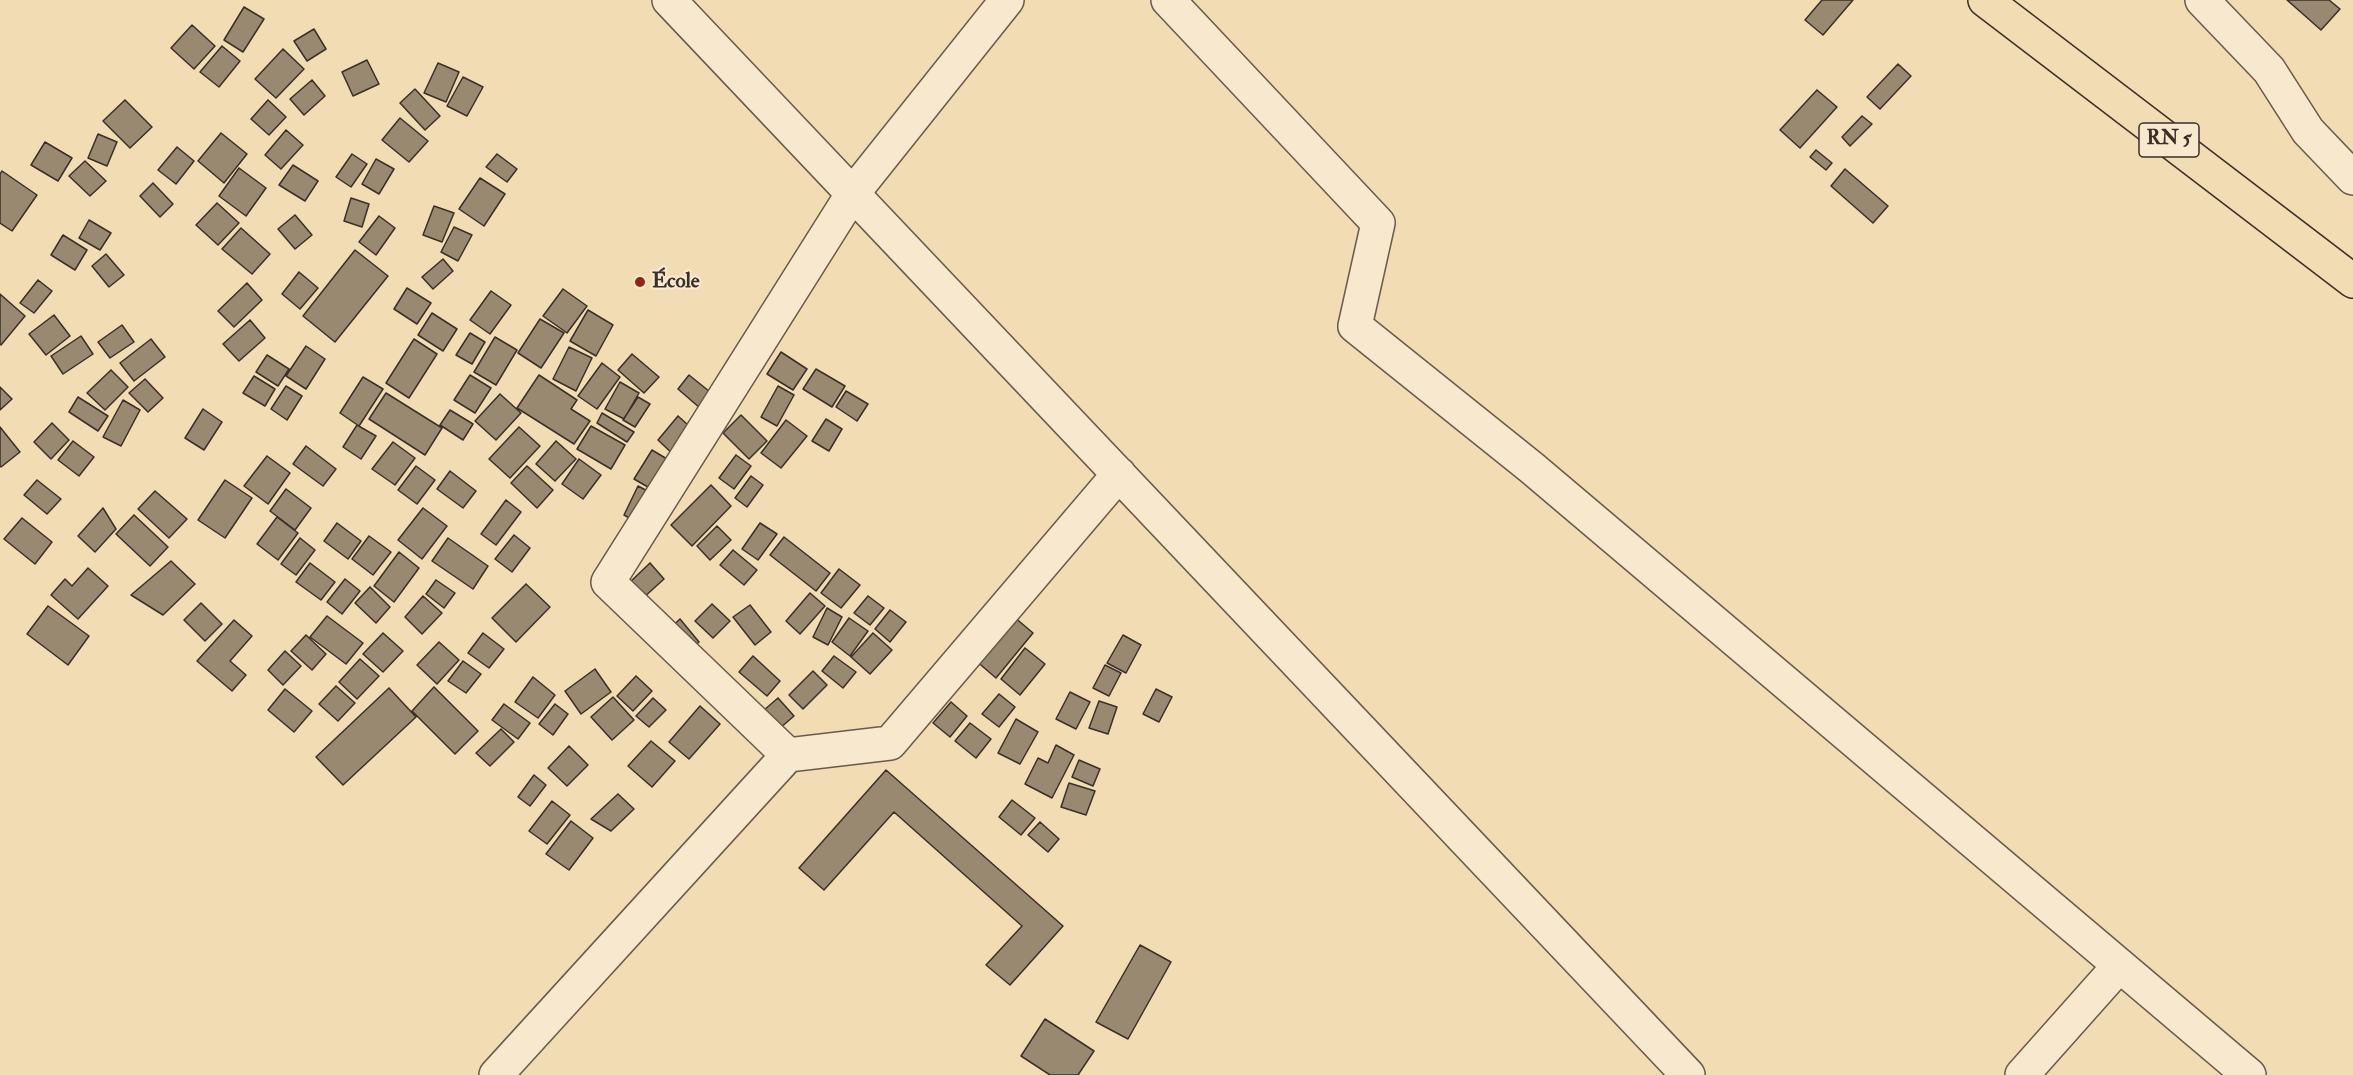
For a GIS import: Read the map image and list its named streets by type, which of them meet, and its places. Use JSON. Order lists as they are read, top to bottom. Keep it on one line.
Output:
{"streets":{"main road":["RN 5"]},"places":["École"]}
